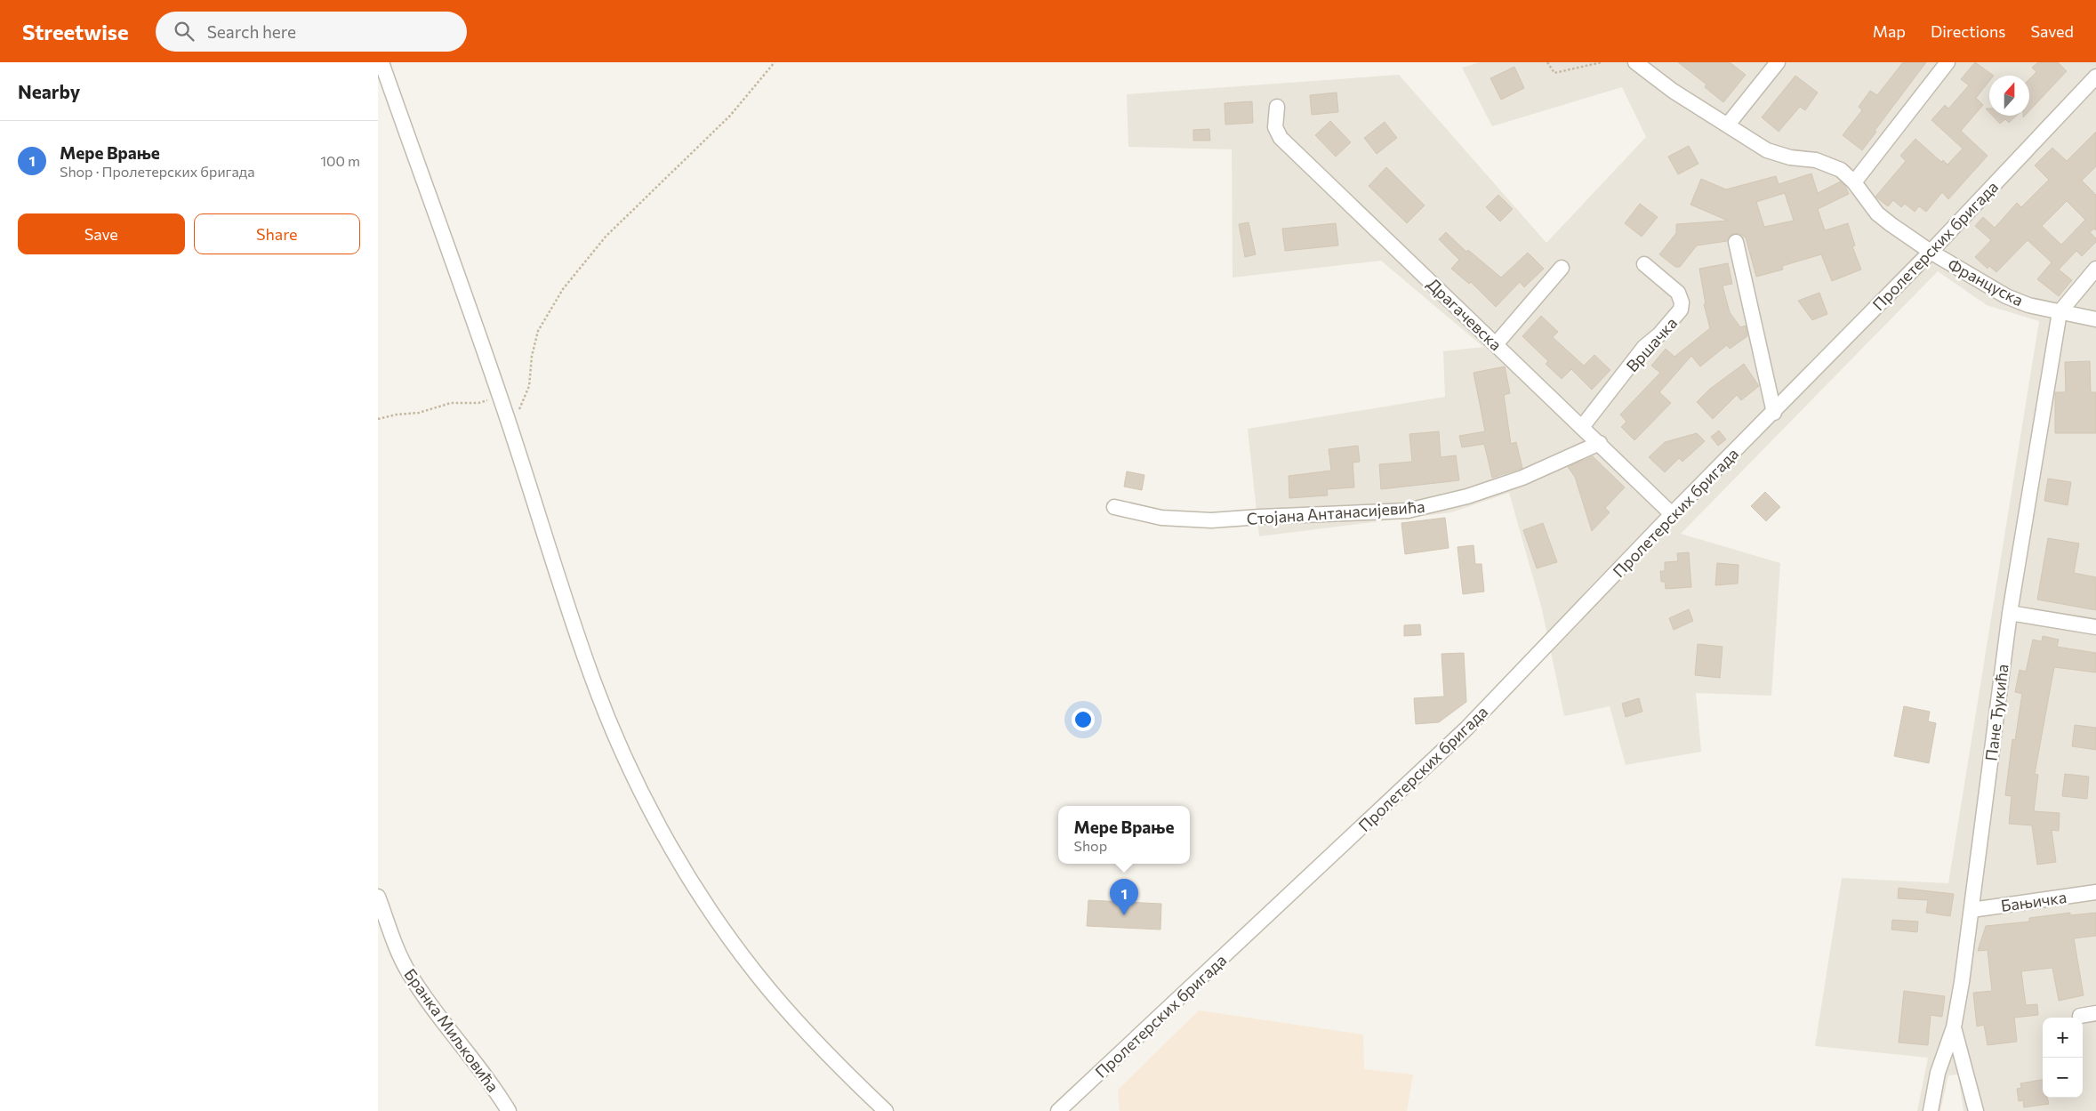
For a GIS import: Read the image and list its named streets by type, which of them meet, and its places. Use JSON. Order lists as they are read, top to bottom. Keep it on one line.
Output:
{"streets":{"street":["Пролетерских бригада","Француска","Драгачевска","Вршачка","Стојана Антанасијевића","Пане Ђукића","Бањичка","Бранка Миљковића"]},"crossings":[["Пролетерских бригада","Француска"],["Пролетерских бригада","Драгачевска"],["Француска","Пане Ђукића"],["Драгачевска","Вршачка"],["Драгачевска","Стојана Антанасијевића"],["Пане Ђукића","Бањичка"]],"north":"top","page":{"header":"Streetwise","search":"Search here","nav":["Map","Directions","Saved"],"heading":"Nearby","list":[{"mark":"1","name":"Мере Врање","note":"Shop · Пролетерских бригада","value":"100 m"}],"buttons":["Save","Share"],"popup":["Мере Врање","Shop"],"pins":"1","map_buttons":["+","−"]}}
